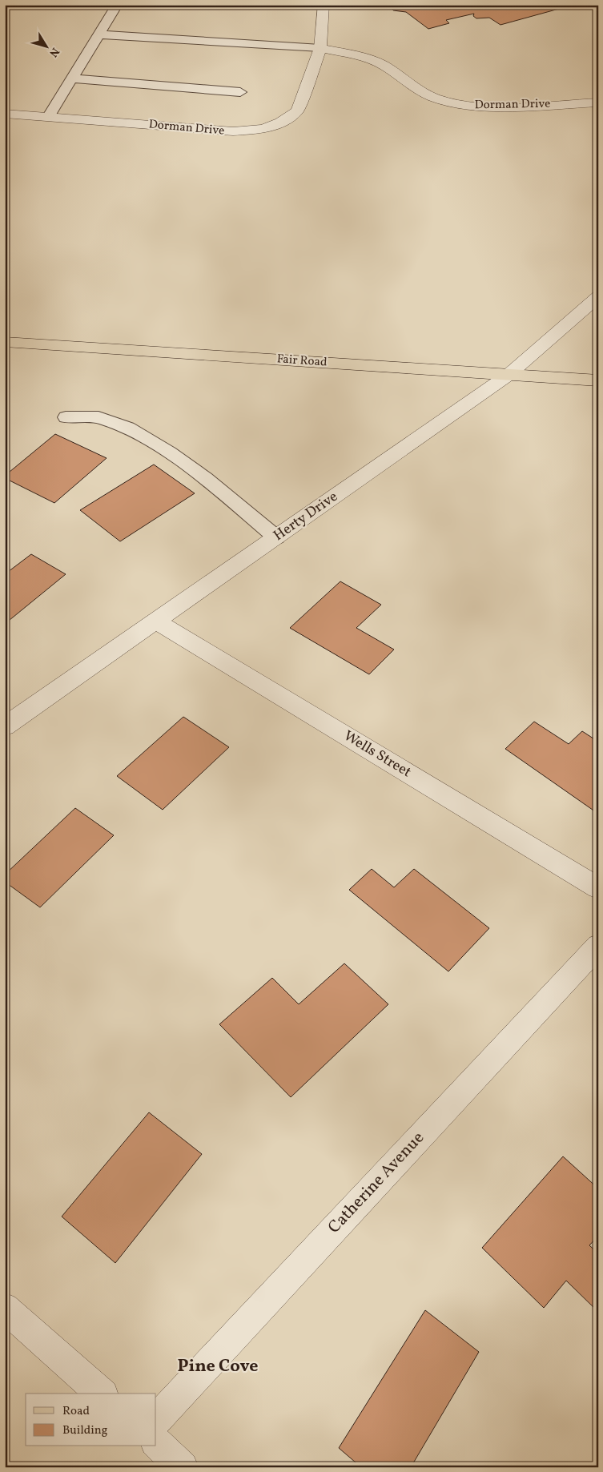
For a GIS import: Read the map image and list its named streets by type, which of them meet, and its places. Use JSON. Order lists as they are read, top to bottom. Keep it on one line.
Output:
{"streets":{"main road":["Fair Road"],"street":["Dorman Drive","Herty Drive","Wells Street","Catherine Avenue"]},"crossings":[["Fair Road","Herty Drive"],["Herty Drive","Wells Street"]],"districts":["Pine Cove"],"legend":["Road","Building"],"north":"bottom right"}
